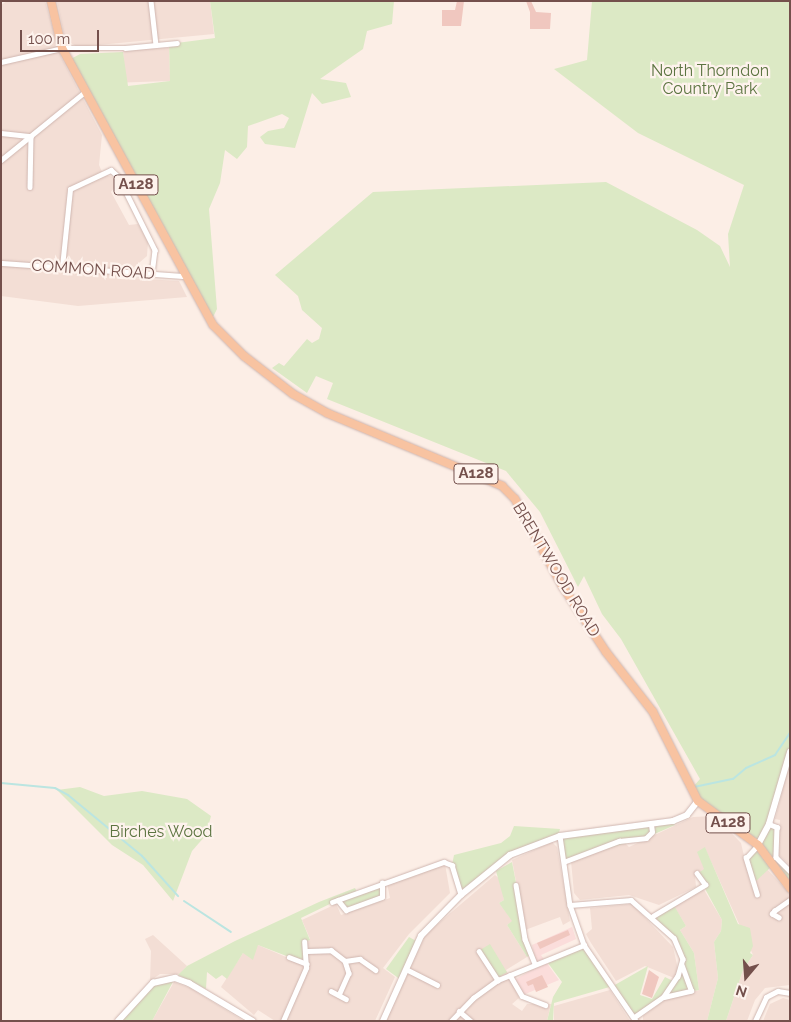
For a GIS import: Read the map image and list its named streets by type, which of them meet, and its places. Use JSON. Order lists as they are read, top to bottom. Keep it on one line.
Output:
{"streets":{"main road":["A128","BRENTWOOD ROAD"],"street":["COMMON ROAD"]},"crossings":[["A128","BRENTWOOD ROAD"],["COMMON ROAD","BRENTWOOD ROAD"]],"parks":["North Thorndon Country Park","Birches Wood"],"scale_bar":"100 m","north":"bottom"}
